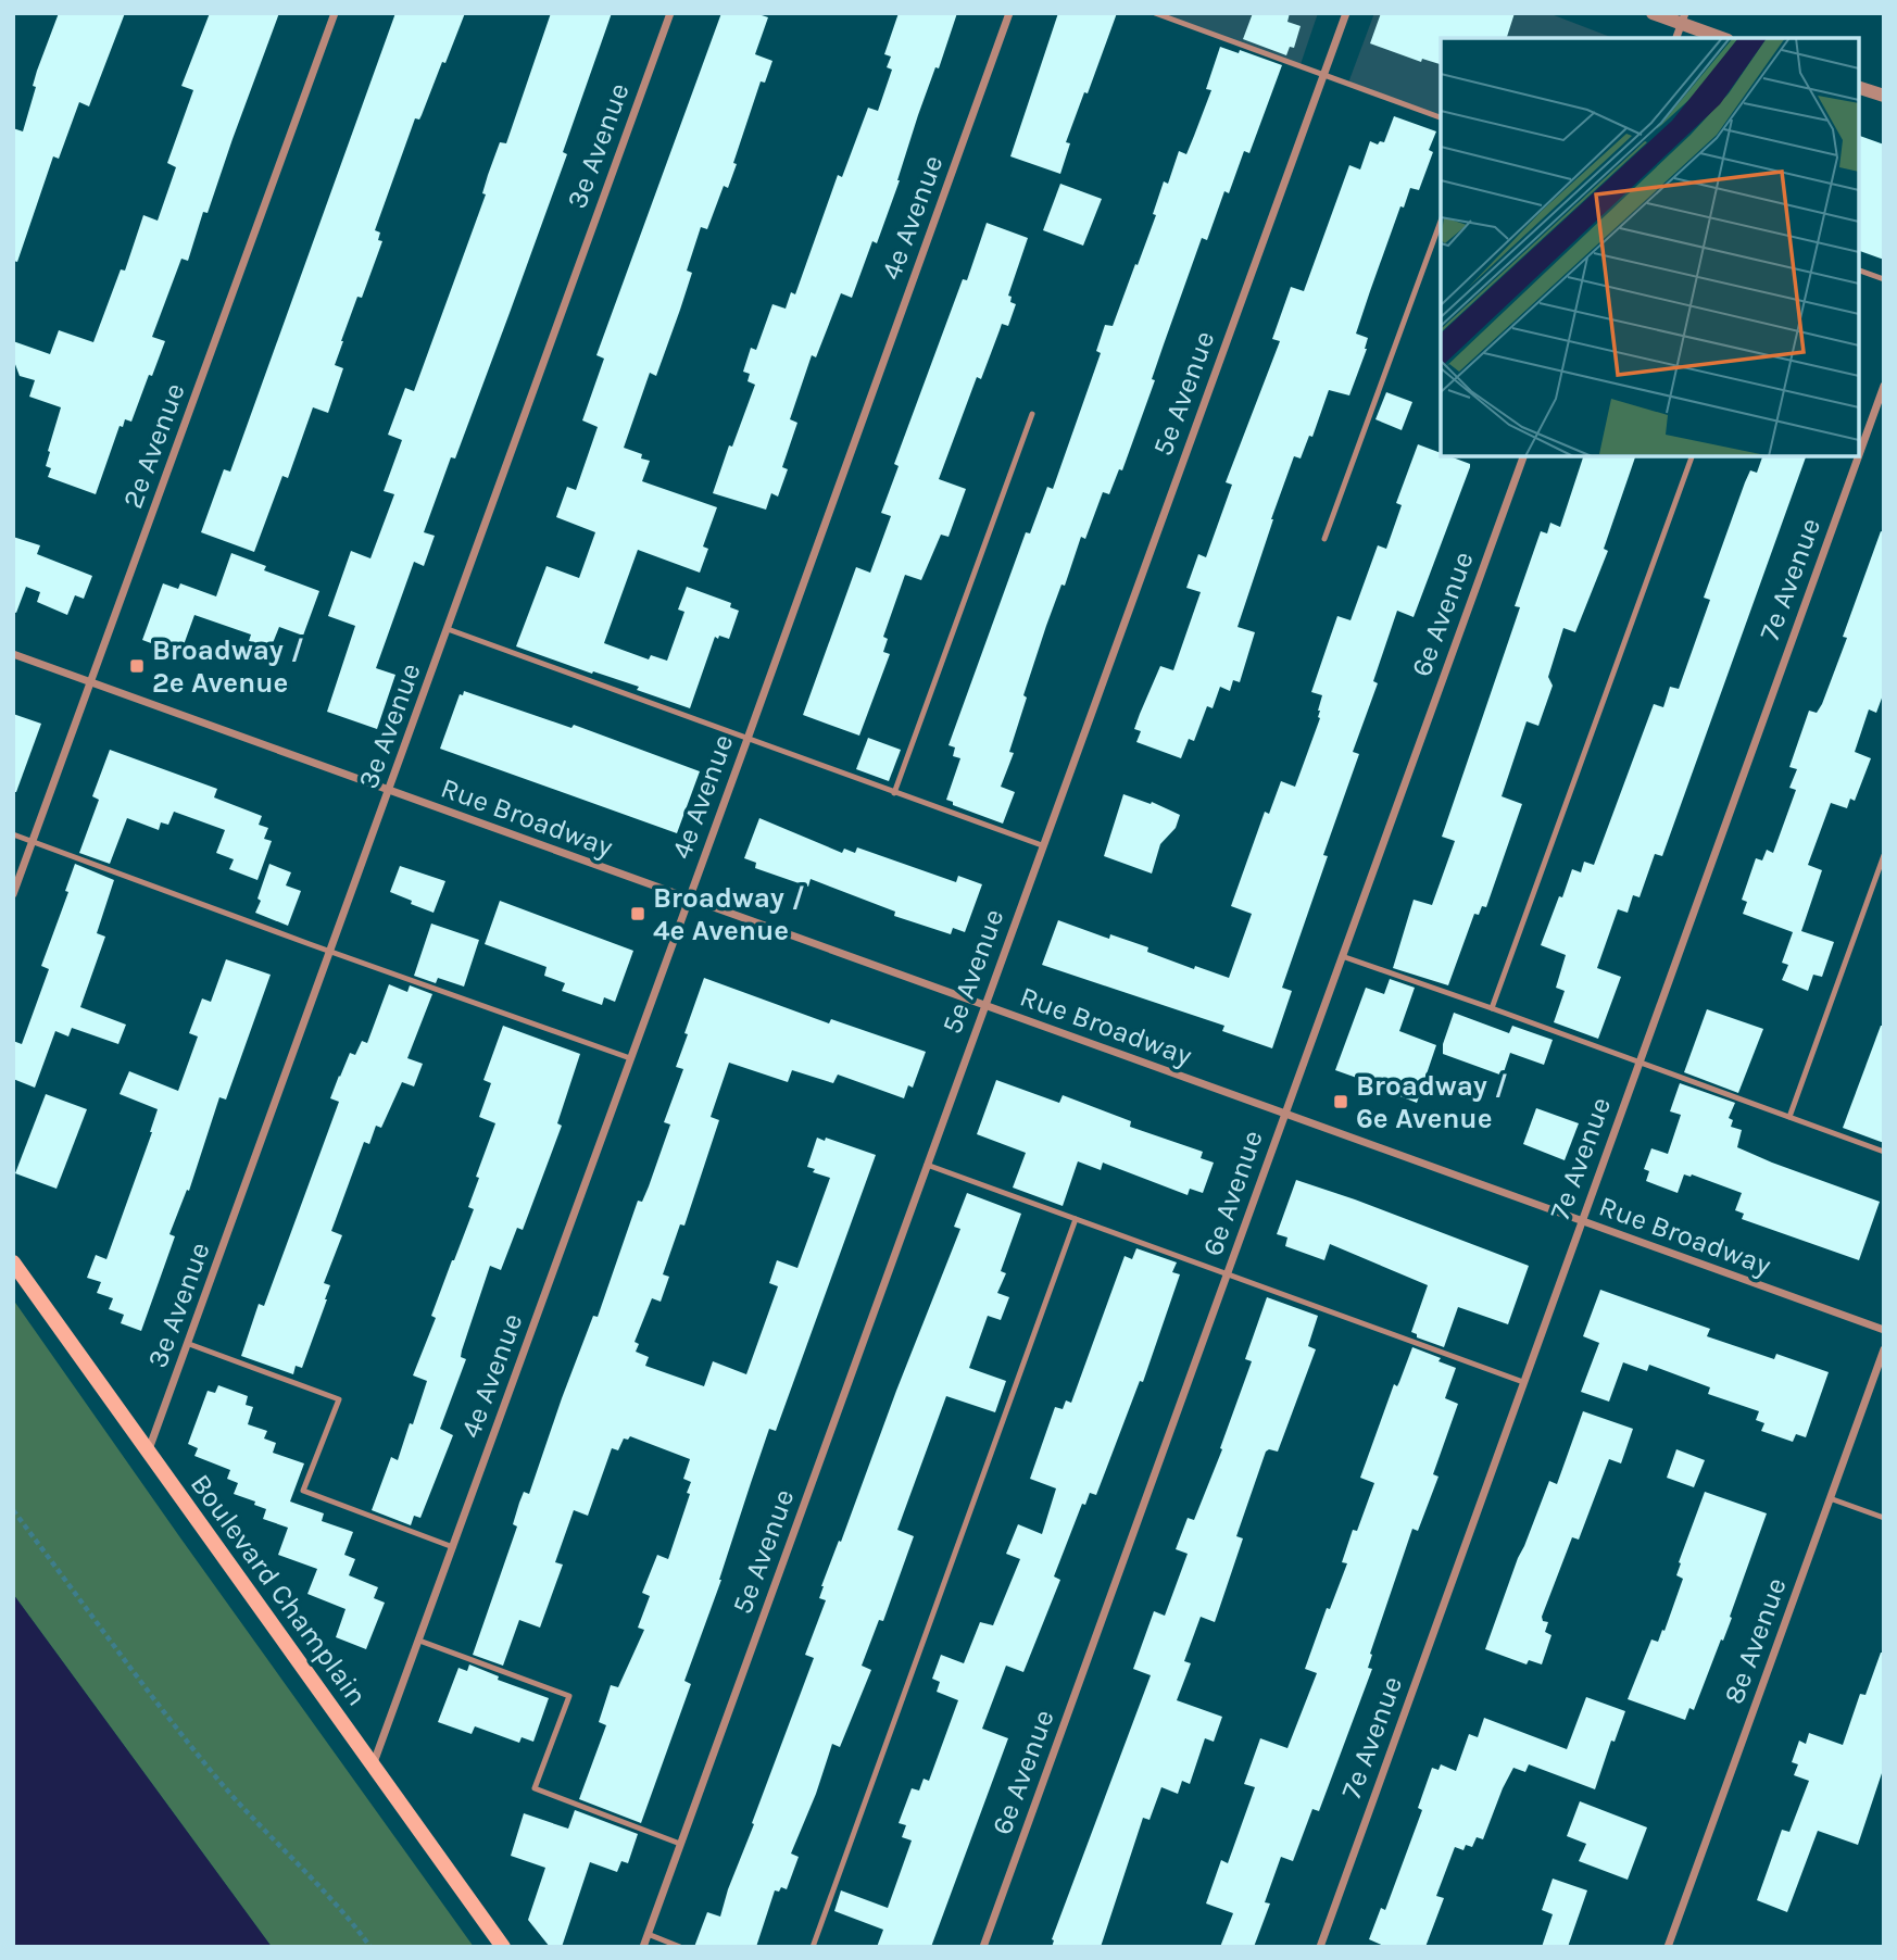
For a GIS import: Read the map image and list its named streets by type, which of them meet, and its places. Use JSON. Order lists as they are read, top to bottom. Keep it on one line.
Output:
{"streets":{"main road":["Boulevard Champlain"],"street":["3e Avenue","4e Avenue","5e Avenue","2e Avenue","7e Avenue","6e Avenue","Rue Broadway","8e Avenue"]},"crossings":[["3e Avenue","Rue Broadway"],["3e Avenue","Boulevard Champlain"],["4e Avenue","Rue Broadway"],["4e Avenue","Boulevard Champlain"],["5e Avenue","Rue Broadway"],["2e Avenue","Rue Broadway"],["7e Avenue","Rue Broadway"],["6e Avenue","Rue Broadway"]],"places":{"transit":["Broadway / 2e Avenue","Broadway / 4e Avenue","Broadway / 6e Avenue"]}}
